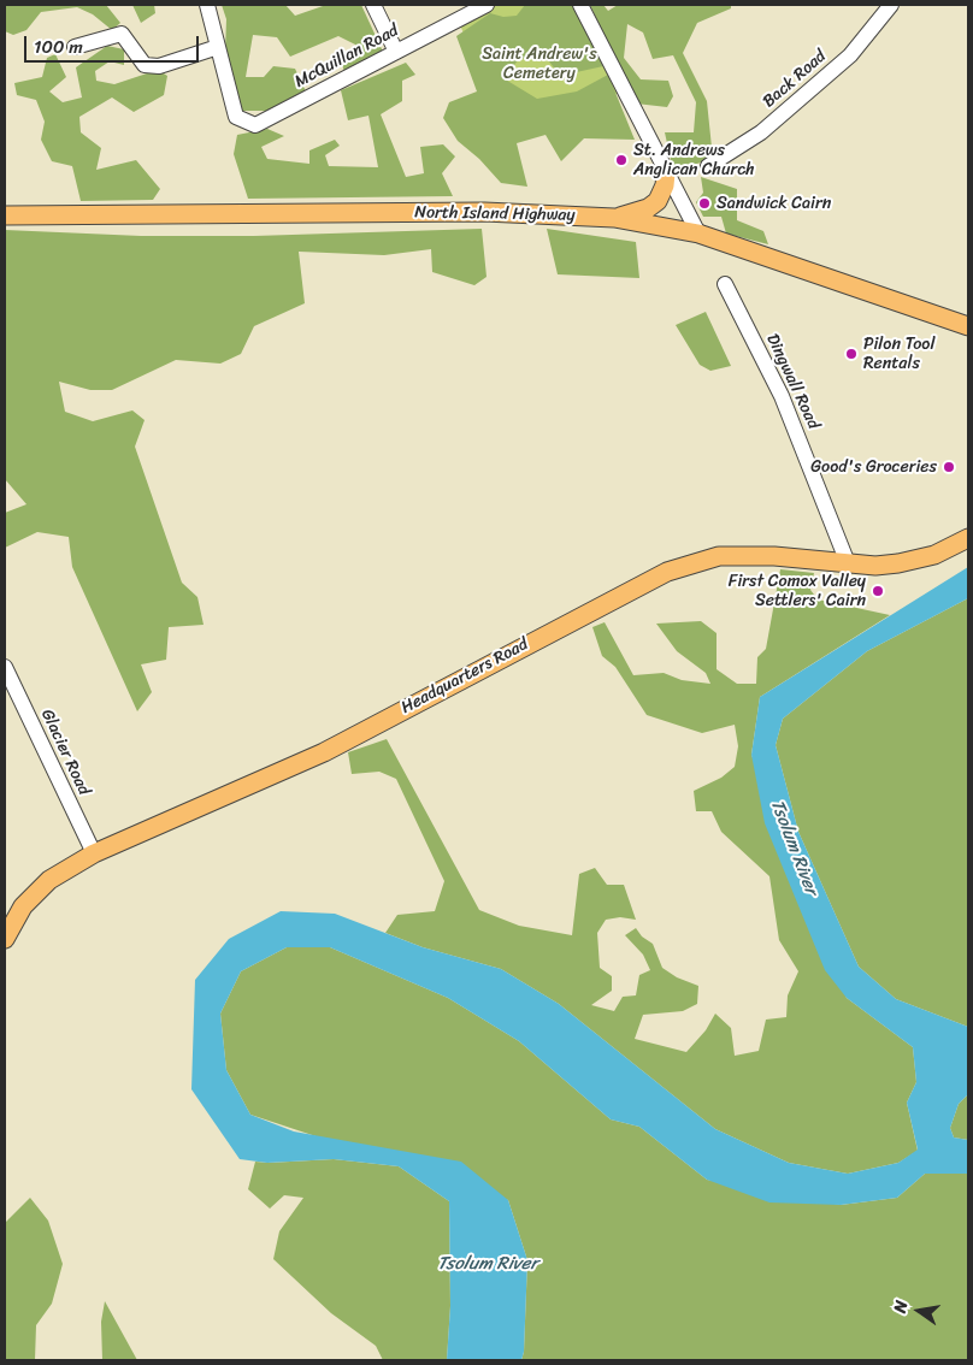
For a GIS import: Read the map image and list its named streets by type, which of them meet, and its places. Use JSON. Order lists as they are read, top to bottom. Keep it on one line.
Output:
{"streets":{"main road":["North Island Highway","Headquarters Road"],"street":["McQuillan Road","Back Road","Dingwall Road","Glacier Road"]},"crossings":[["Dingwall Road","Headquarters Road"],["Headquarters Road","Glacier Road"]],"water":["Tsolum River"],"parks":["Saint Andrew's Cemetery"],"places":["St. Andrews Anglican Church","Sandwick Cairn","Pilon Tool Rentals","Good's Groceries","First Comox Valley Settlers' Cairn"],"scale_bar":"100 m","north":"left"}
